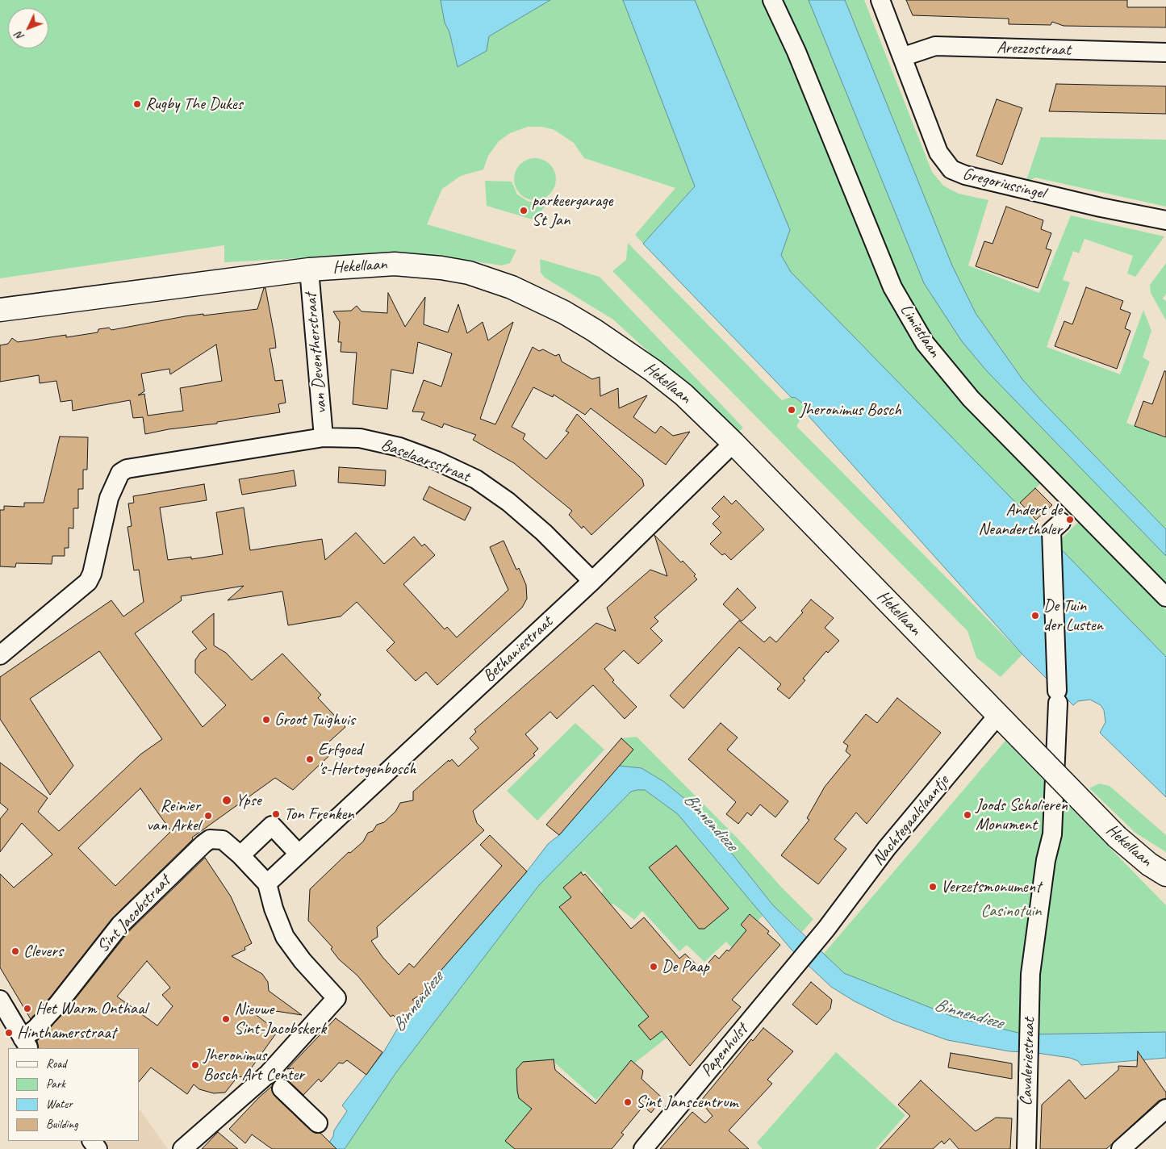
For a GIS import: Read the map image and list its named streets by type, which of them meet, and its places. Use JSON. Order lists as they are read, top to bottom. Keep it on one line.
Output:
{"streets":{"main road":["Hekellaan"],"street":["Arezzostraat","Gregoriussingel","Limietlaan","van Deventherstraat","Baselaarsstraat","Bethaniestraat","Nachtegaalslaantje","Sint Jacobstraat","Papenhulst","Cavaleriestraat"]},"crossings":[["Arezzostraat","Gregoriussingel"],["Hekellaan","van Deventherstraat"],["Hekellaan","Bethaniestraat"],["Hekellaan","Nachtegaalslaantje"],["van Deventherstraat","Baselaarsstraat"],["Baselaarsstraat","Bethaniestraat"],["Nachtegaalslaantje","Papenhulst"]],"water":["Binnendieze"],"parks":["Casinotuin"],"places":["Rugby The Dukes","parkeergarage St Jan","Jheronimus Bosch","Andert de Neanderthaler","De Tuin der Lusten","Groot Tuighuis","Erfgoed 's-Hertogenbosch","Ypse","Ton Frenken","Joods Scholieren Monument","Reinier van Arkel","Verzetsmonument","Clevers","De Paap","Het Warm Onthaal","Nieuwe Sint-Jacobskerk","Hinthamerstraat","Jheronimus Bosch Art Center","Sint Janscentrum"],"legend":["Road","Park","Water","Building"],"north":"bottom left"}
